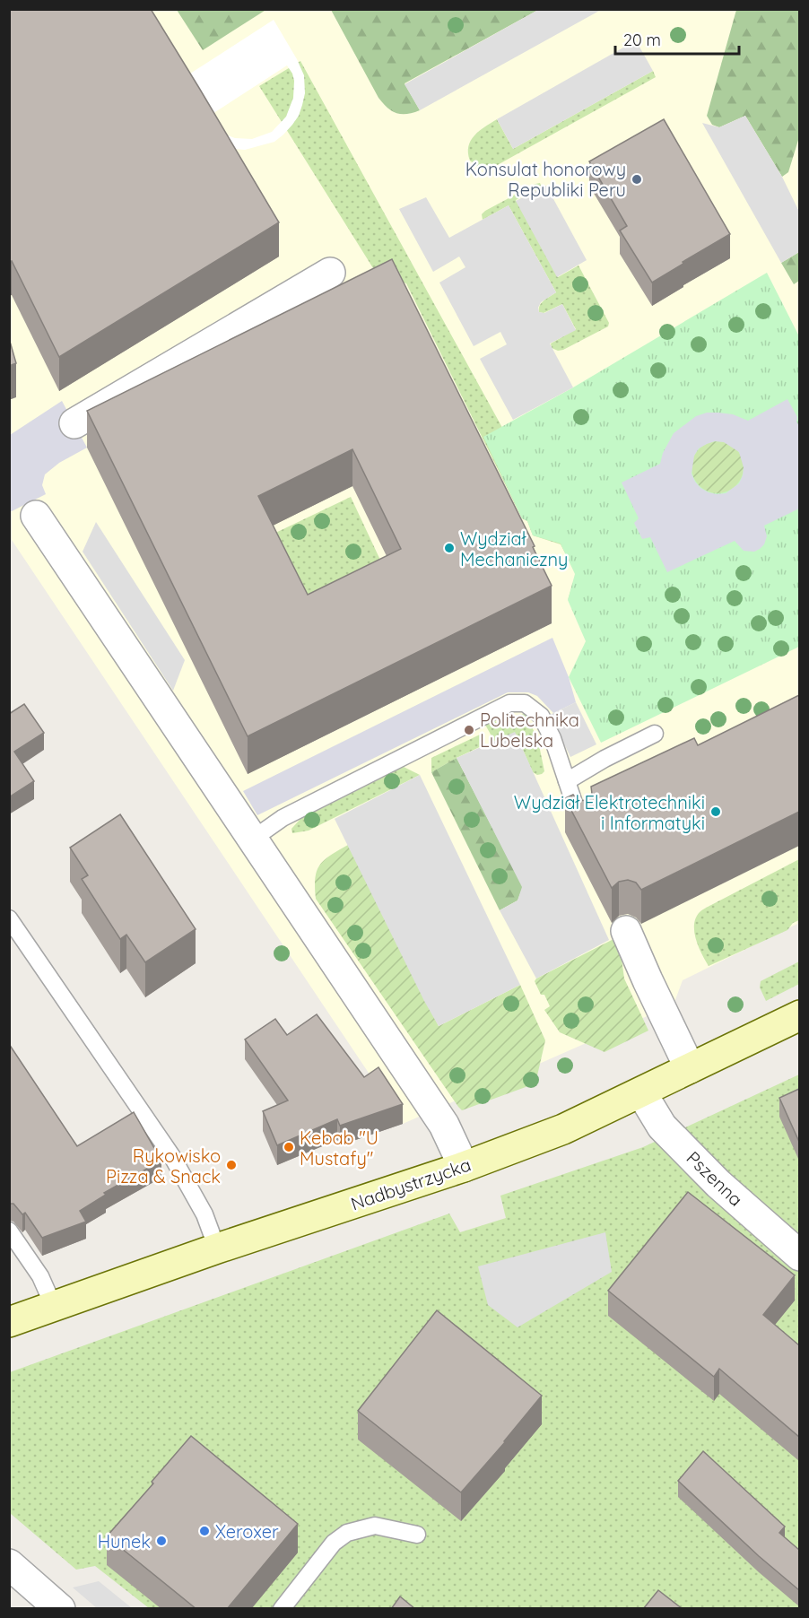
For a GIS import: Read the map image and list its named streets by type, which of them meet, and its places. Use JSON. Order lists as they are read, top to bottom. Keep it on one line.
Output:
{"streets":{"street":["Pszenna","Nadbystrzycka"]},"crossings":[["Pszenna","Nadbystrzycka"]],"places":["Konsulat honorowy Republiki Peru","Wydział Mechaniczny","Politechnika Lubelska","Wydział Elektrotechniki i Informatyki","Kebab \"U Mustafy\"","Rykowisko Pizza & Snack","Xeroxer","Hunek"],"scale_bar":"20 m"}
